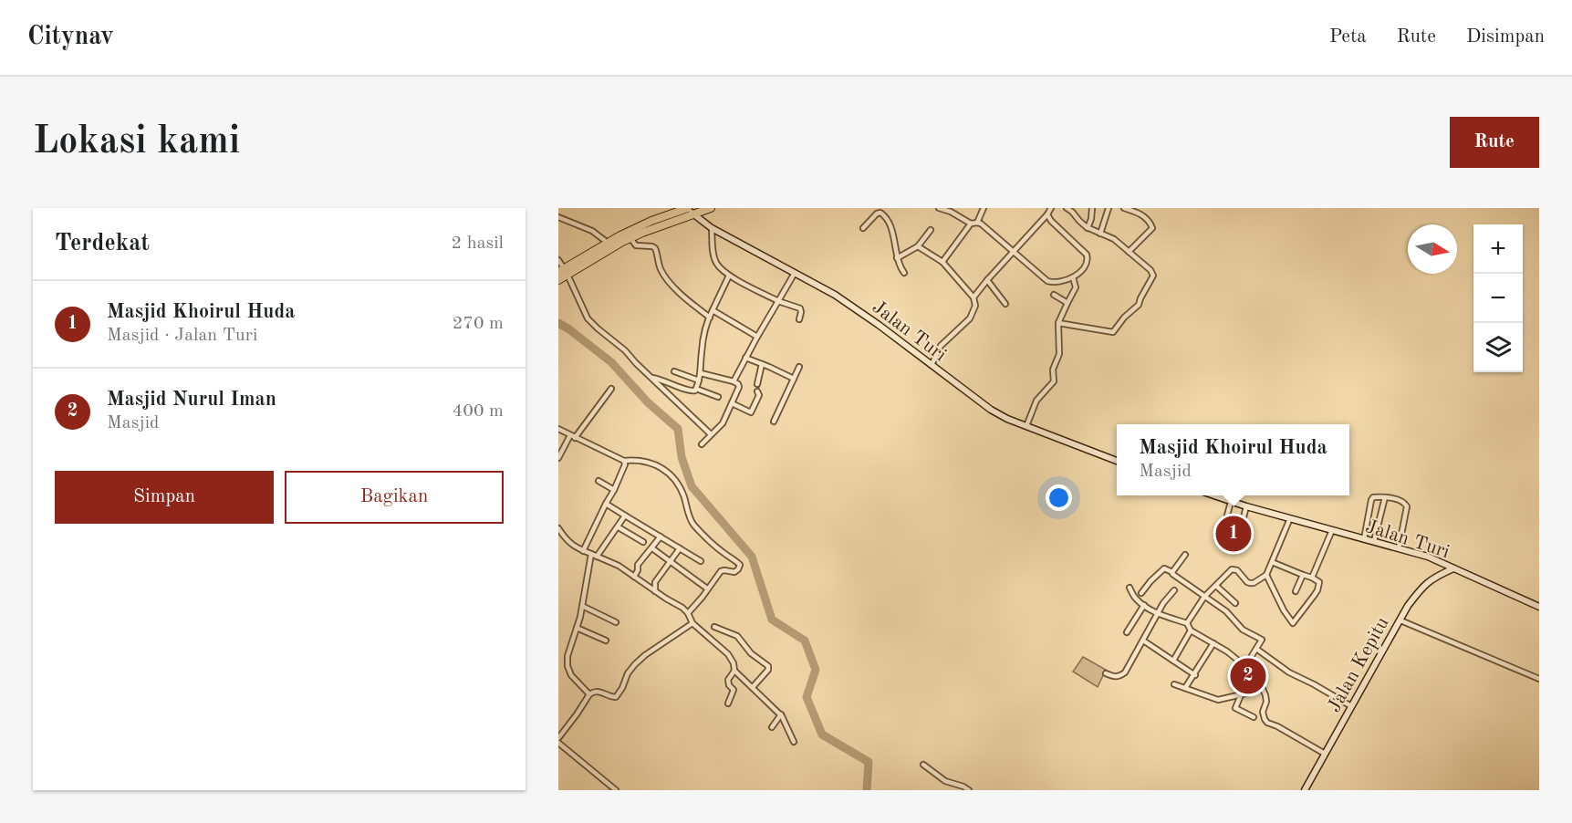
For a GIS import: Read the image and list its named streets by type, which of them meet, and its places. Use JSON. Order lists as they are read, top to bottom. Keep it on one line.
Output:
{"streets":{"main road":["Jalan Turi","Jalan Kepitu"]},"crossings":[["Jalan Turi","Jalan Kepitu"]],"north":"right","page":{"header":"Citynav","nav":["Peta","Rute","Disimpan"],"buttons":["Rute",["Simpan","Bagikan"]],"title":"Lokasi kami","heading":["Terdekat","2 hasil"],"map_buttons":["+","−"],"list":[{"mark":"1","name":"Masjid Khoirul Huda","note":"Masjid · Jalan Turi","value":"270 m"},{"mark":"2","name":"Masjid Nurul Iman","note":"Masjid","value":"400 m"}],"popup":["Masjid Khoirul Huda","Masjid"],"pins":["1","2"]}}
